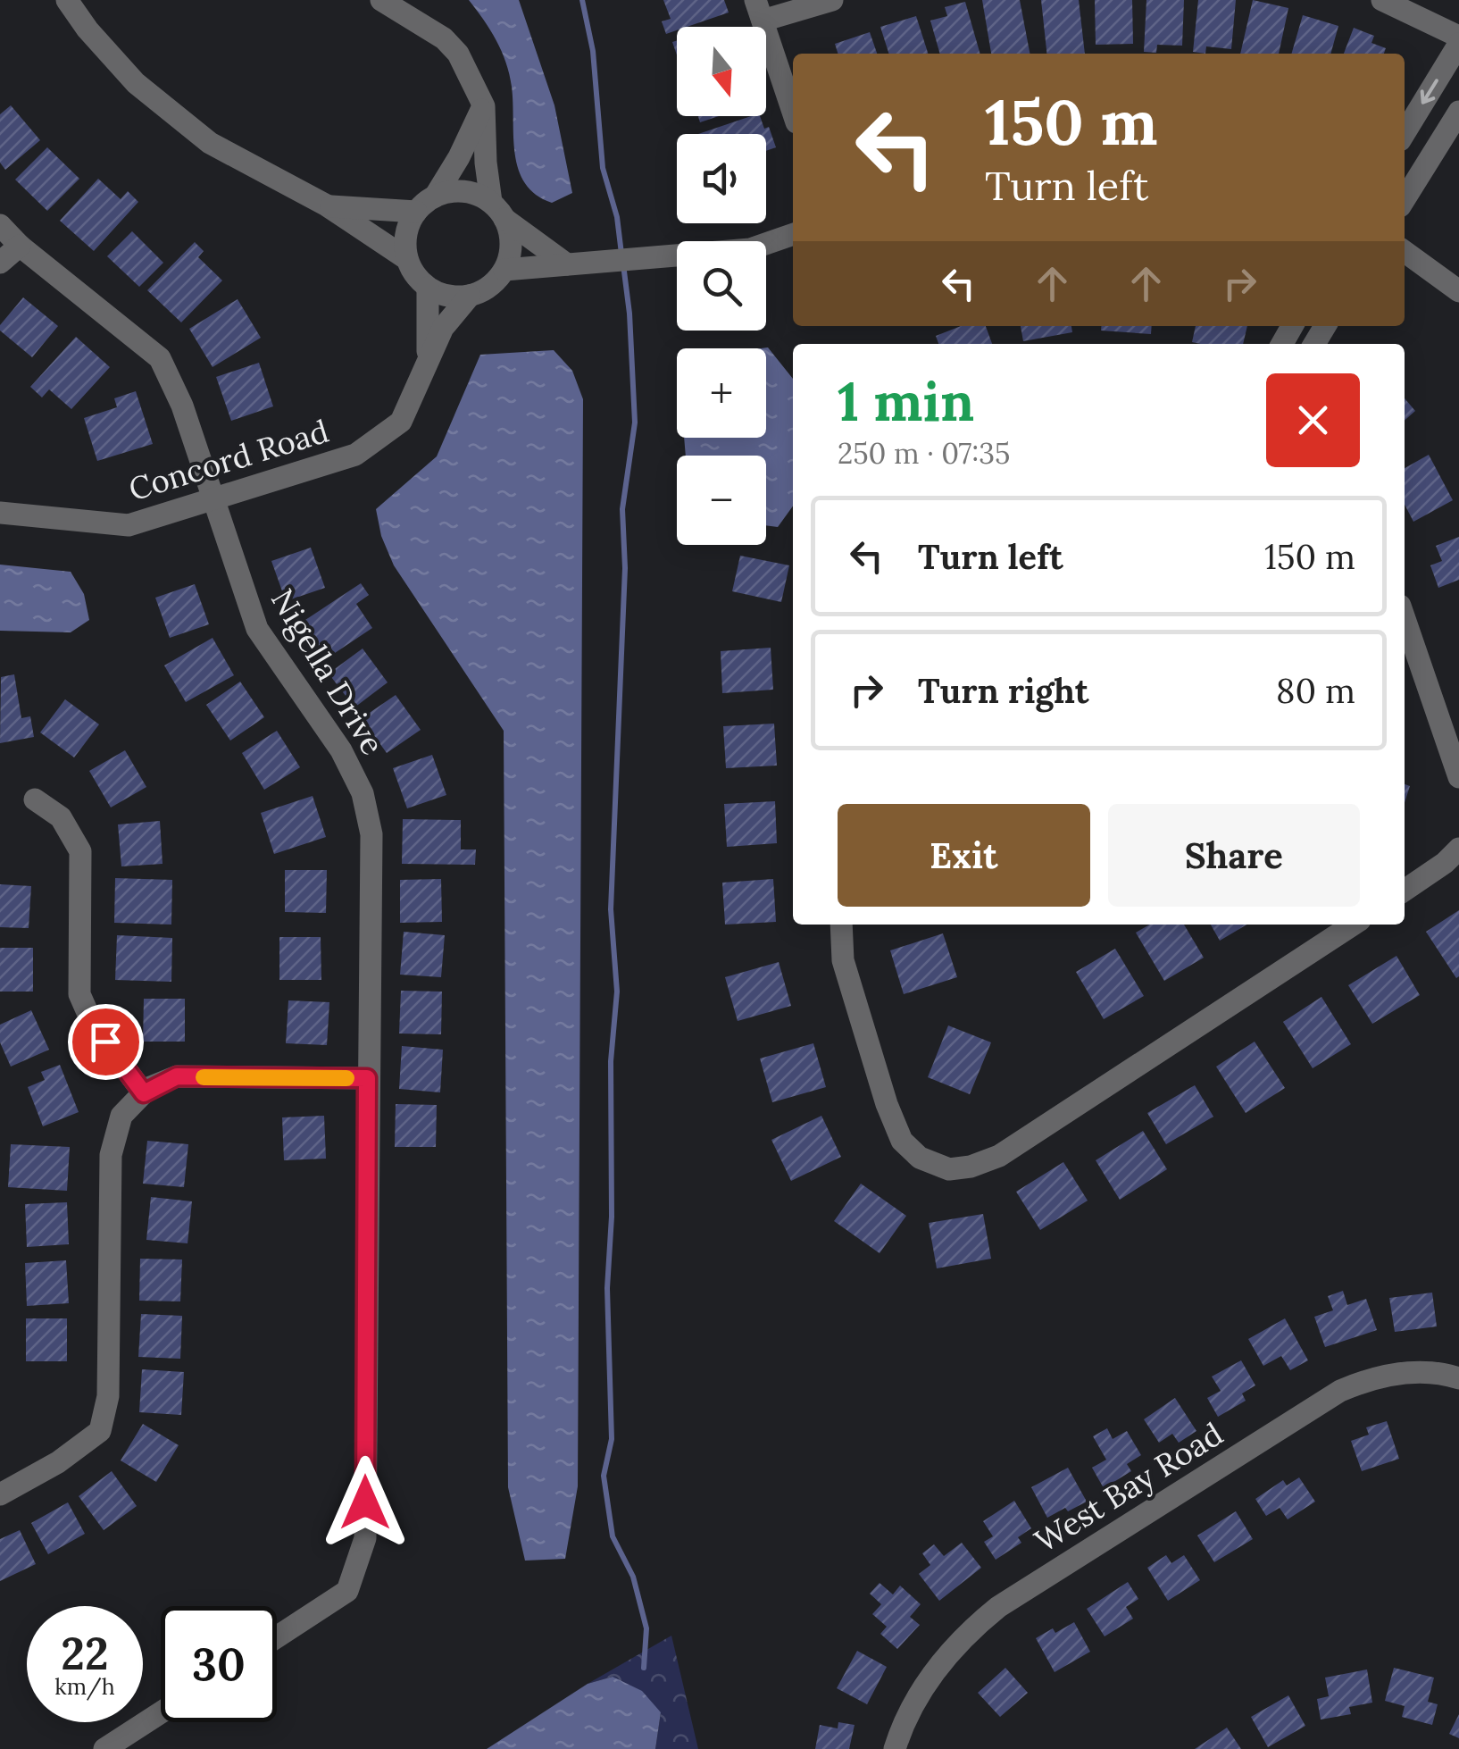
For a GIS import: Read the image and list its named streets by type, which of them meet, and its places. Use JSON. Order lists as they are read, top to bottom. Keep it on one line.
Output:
{"streets":{"street":["Concord Road","Nigella Drive","West Bay Road"]},"crossings":[["Concord Road","Nigella Drive"]],"north":"bottom","page":{"map_buttons":["+","−"],"turn":["150 m","Turn left"],"heading":["1 min","250 m · 07:35"],"list":[{"name":"Turn left","value":"150 m"},{"name":"Turn right","value":"80 m"}],"buttons":["Exit","Share"],"speed":"22 km/h","limit":"30"}}
